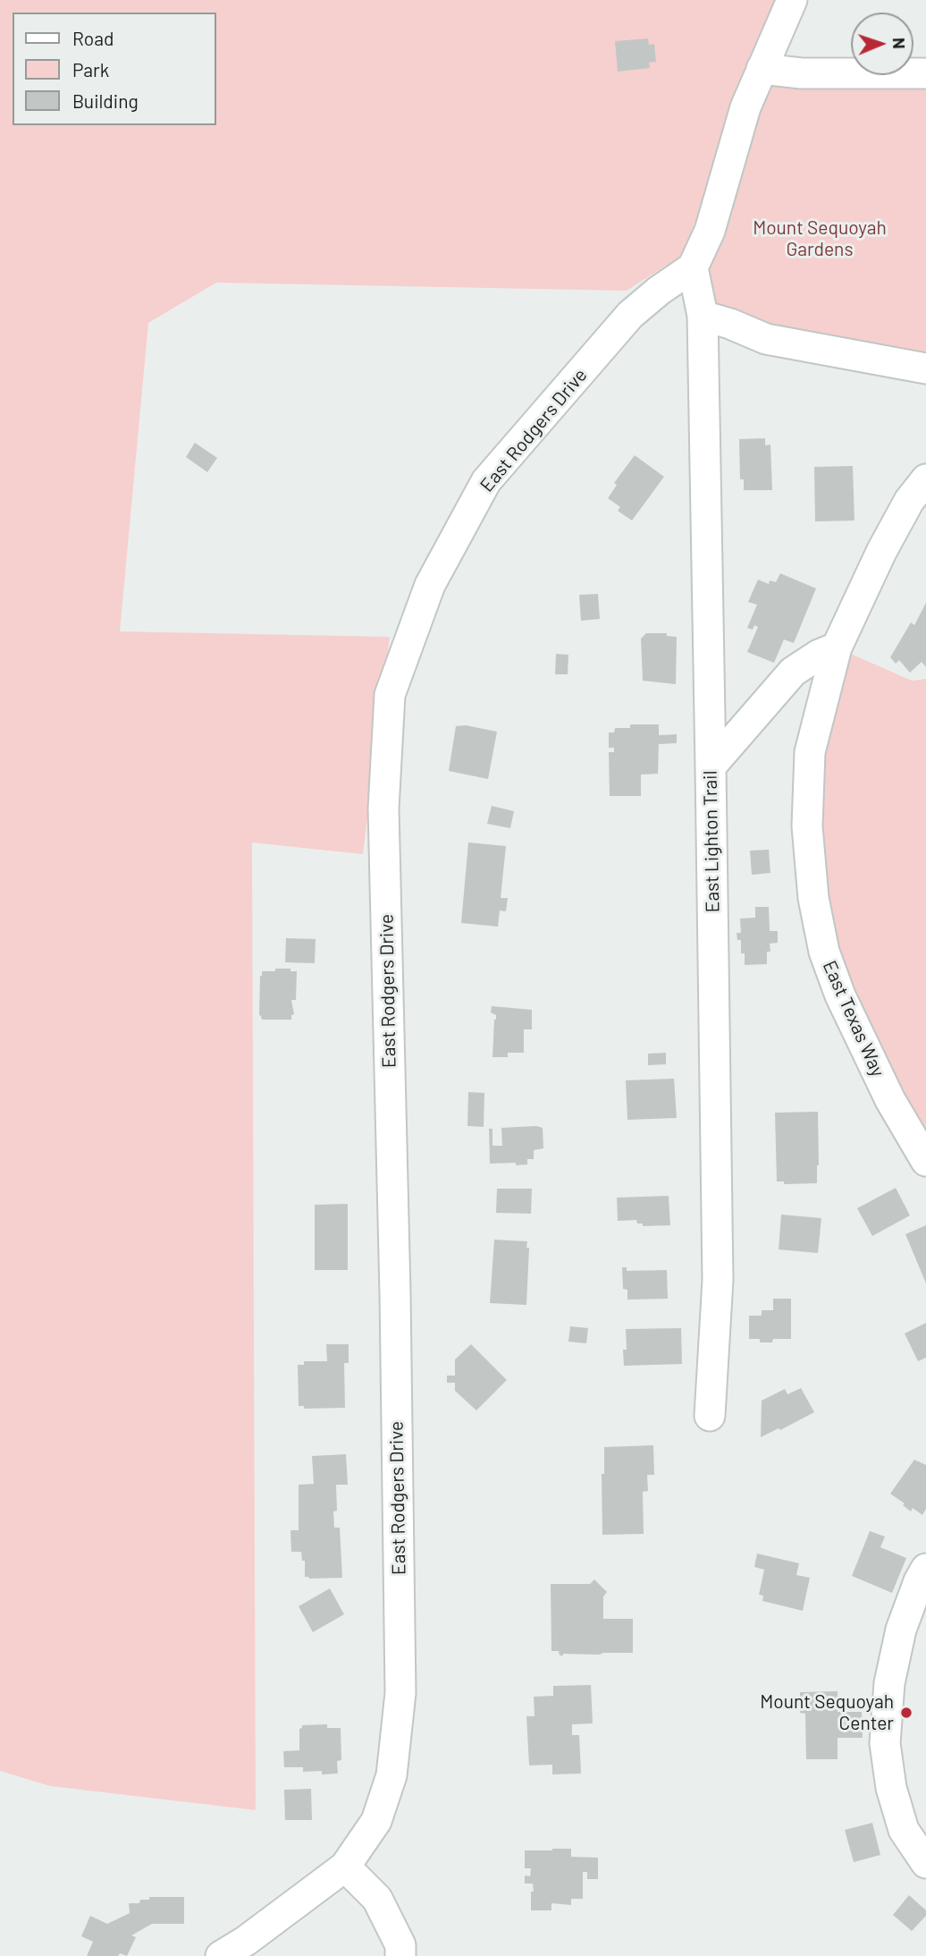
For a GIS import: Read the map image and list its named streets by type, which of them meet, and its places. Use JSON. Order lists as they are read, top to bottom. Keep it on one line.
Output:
{"streets":{"street":["East Rodgers Drive","East Lighton Trail","East Texas Way"]},"crossings":[["East Rodgers Drive","East Lighton Trail"]],"parks":["Mount Sequoyah Gardens"],"places":["Mount Sequoyah Center"],"legend":["Road","Park","Building"],"north":"right"}
